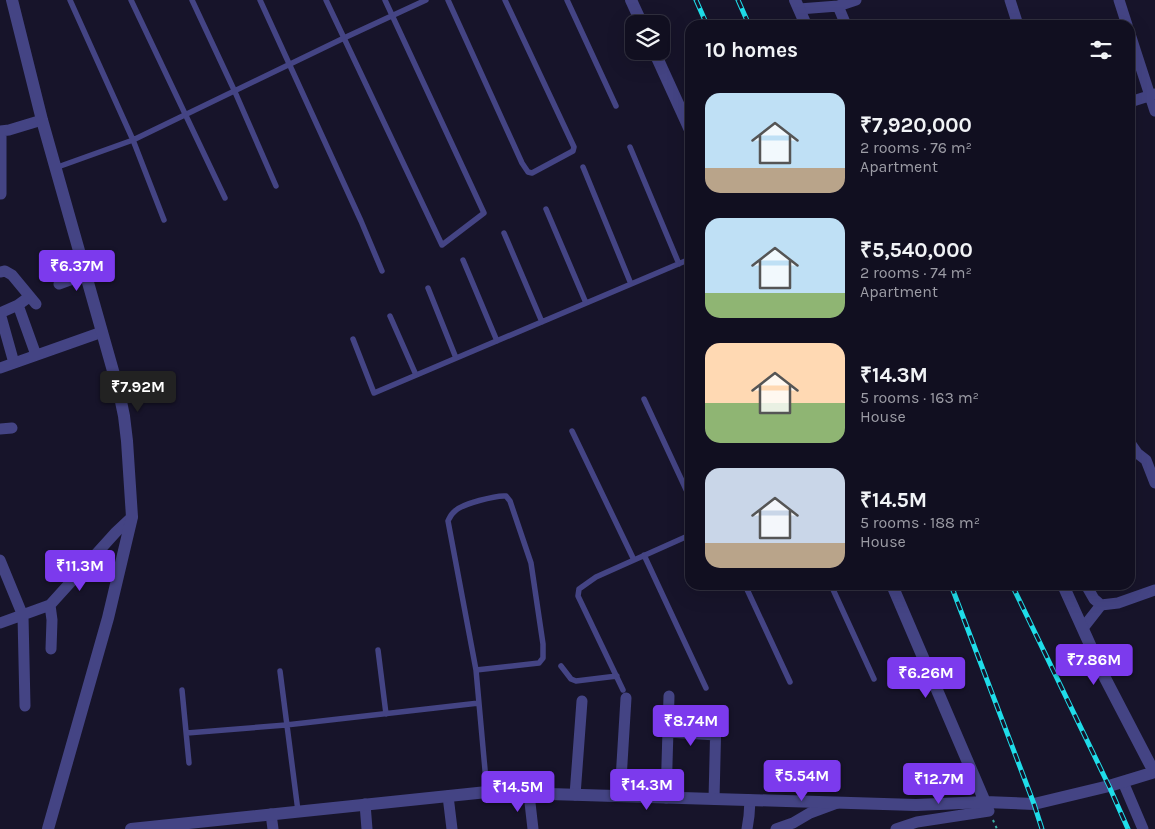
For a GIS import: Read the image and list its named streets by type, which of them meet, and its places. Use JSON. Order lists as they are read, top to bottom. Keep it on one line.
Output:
{"page":{"heading":"10 homes","list":[{"name":"₹7,920,000","note":"2 rooms · 76 m² · Apartment"},{"name":"₹5,540,000","note":"2 rooms · 74 m² · Apartment"},{"name":"₹14.3M","note":"5 rooms · 163 m² · House"},{"name":"₹14.5M","note":"5 rooms · 188 m² · House"}],"price":["₹6.37M","₹7.92M","₹11.3M","₹7.86M","₹6.26M","₹8.74M","₹5.54M","₹12.7M","₹14.3M","₹14.5M"]}}
